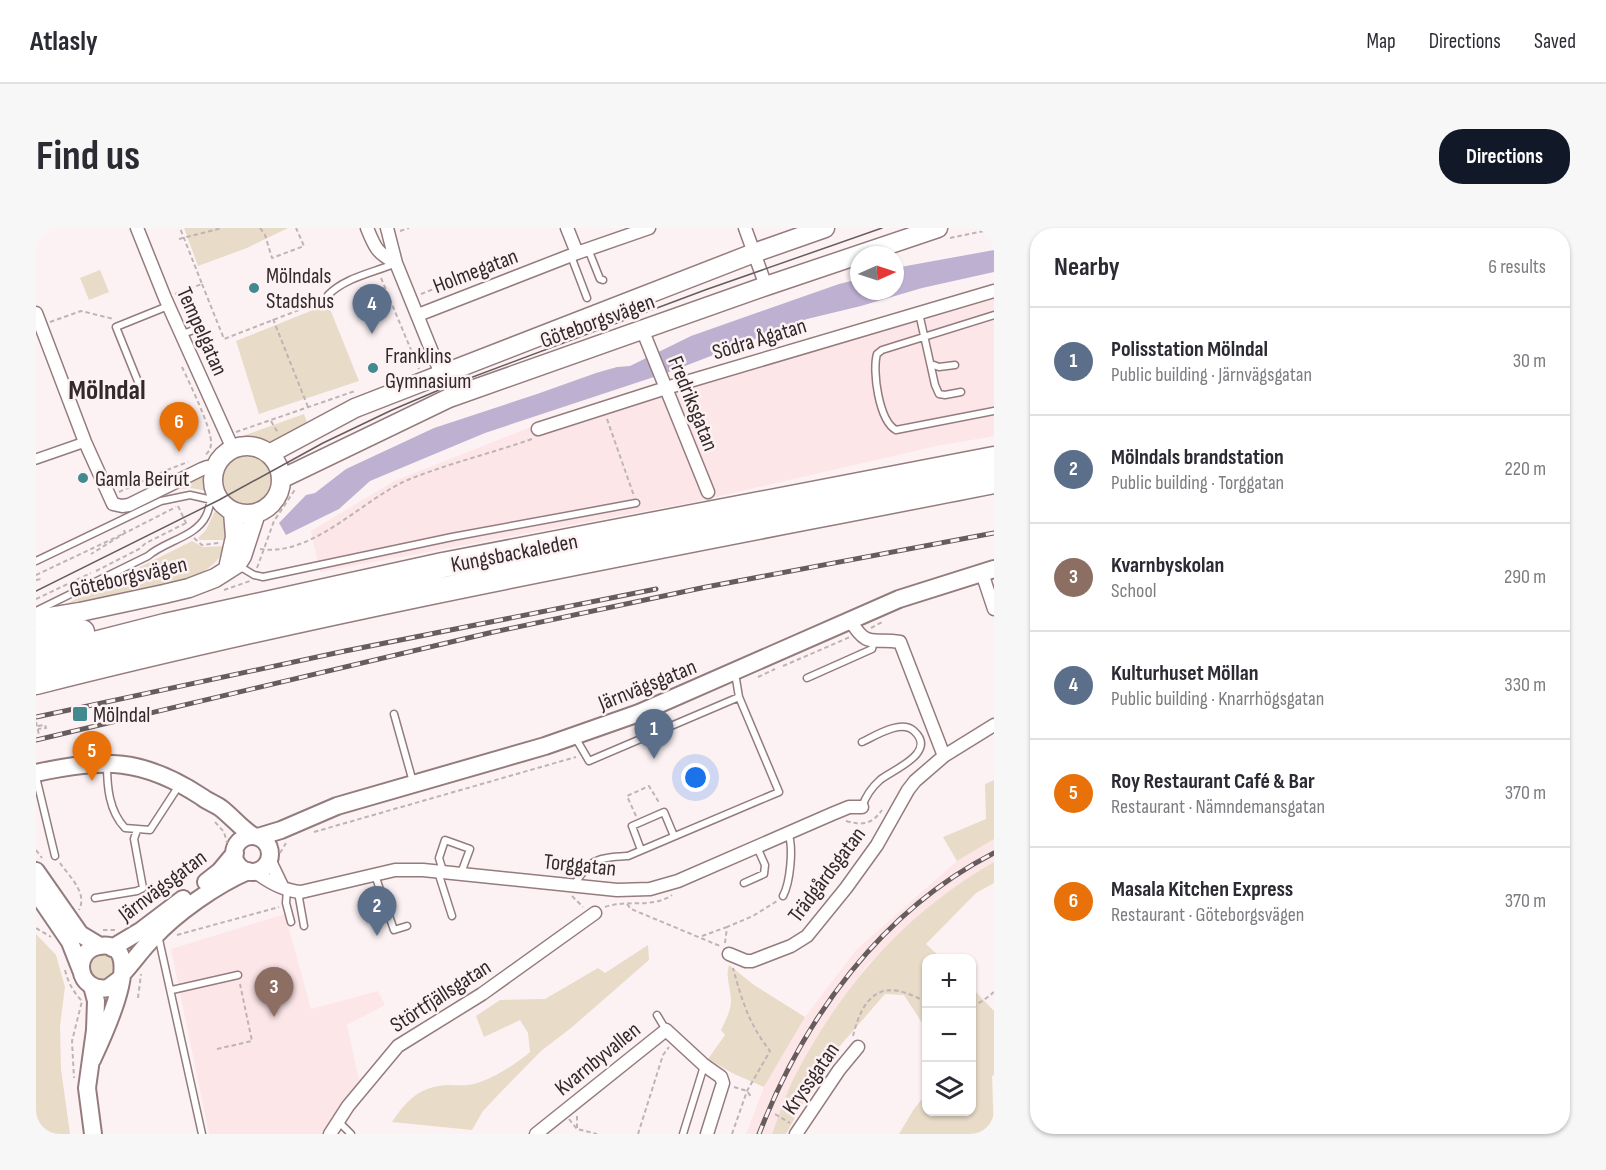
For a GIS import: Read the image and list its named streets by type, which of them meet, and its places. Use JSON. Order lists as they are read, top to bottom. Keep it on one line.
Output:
{"streets":{"highway":["Kungsbackaleden"],"main road":["Göteborgsvägen"],"street":["Holmegatan","Tempelgatan","Södra Ågatan","Fredriksgatan","Järnvägsgatan","Torggatan","Trädgårdsgatan","Störtfjällsgatan","Kvarnbyvallen","Kryssgatan"]},"crossings":[["Göteborgsvägen","Tempelgatan"],["Göteborgsvägen","Fredriksgatan"],["Södra Ågatan","Fredriksgatan"]],"districts":["Mölndal"],"places":{"other":["Mölndals Stadshus","Franklins Gymnasium","Gamla Beirut"],"transit":["Mölndal"]},"north":"right","page":{"header":"Atlasly","nav":["Map","Directions","Saved"],"buttons":"Directions","title":"Find us","heading":["Nearby","6 results"],"pins":["4","6","1","5","2","3"],"list":[{"mark":"1","name":"Polisstation Mölndal","note":"Public building · Järnvägsgatan","value":"30 m"},{"mark":"2","name":"Mölndals brandstation","note":"Public building · Torggatan","value":"220 m"},{"mark":"3","name":"Kvarnbyskolan","note":"School","value":"290 m"},{"mark":"4","name":"Kulturhuset Möllan","note":"Public building · Knarrhögsgatan","value":"330 m"},{"mark":"5","name":"Roy Restaurant Café & Bar","note":"Restaurant · Nämndemansgatan","value":"370 m"},{"mark":"6","name":"Masala Kitchen Express","note":"Restaurant · Göteborgsvägen","value":"370 m"}],"map_buttons":["+","−"]}}
